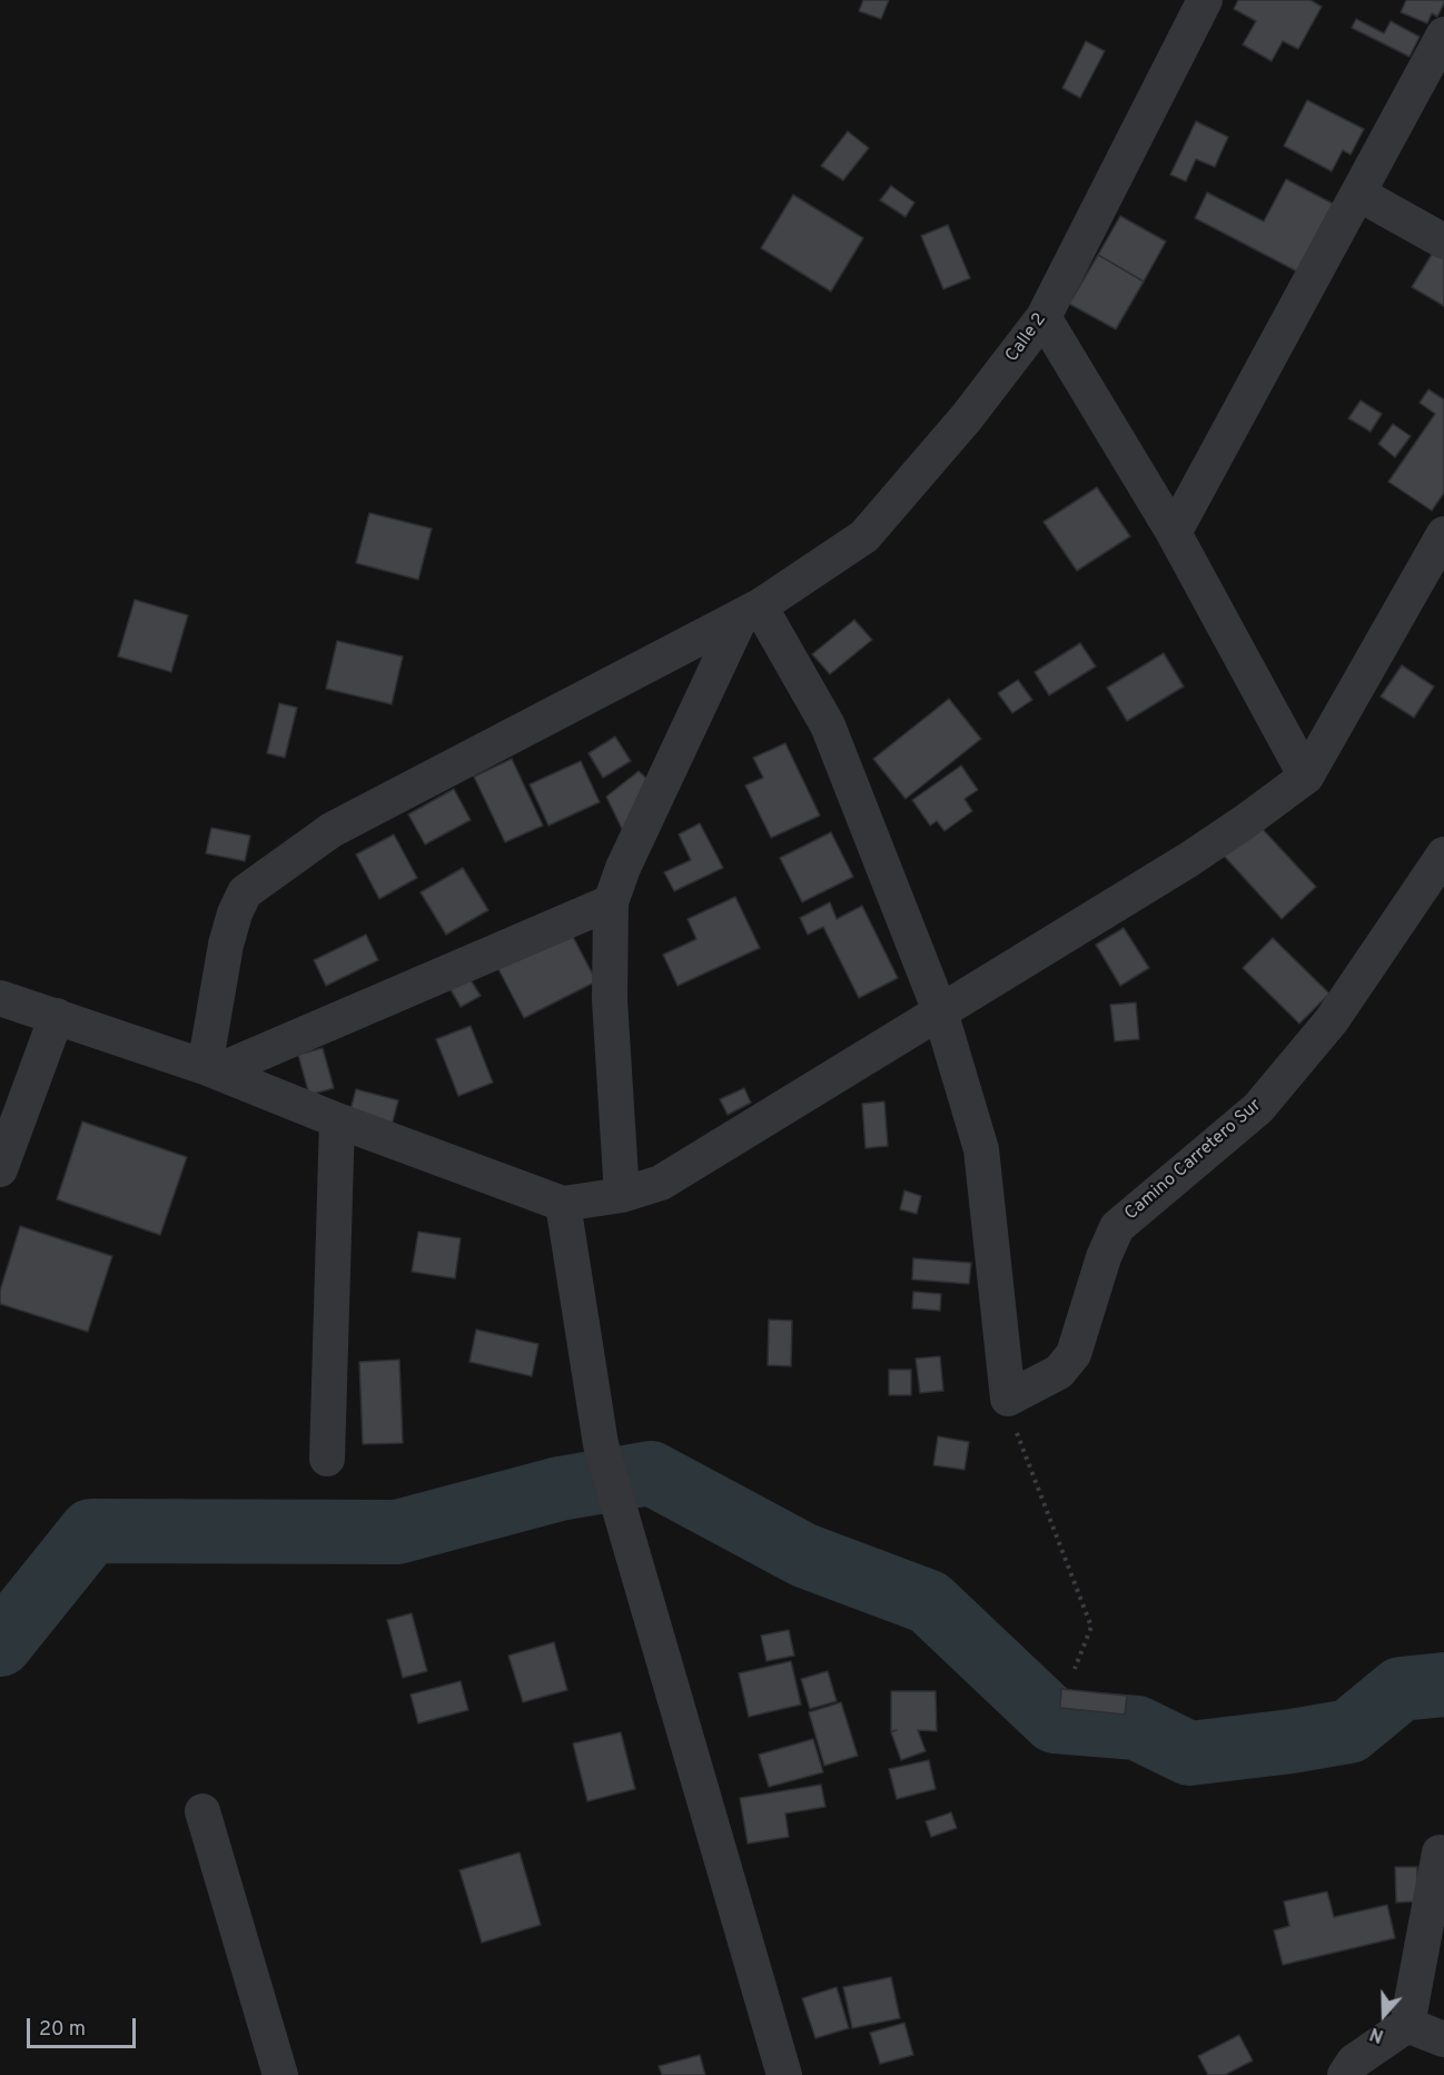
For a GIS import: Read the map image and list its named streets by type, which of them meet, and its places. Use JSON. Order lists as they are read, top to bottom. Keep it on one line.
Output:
{"streets":{"street":["Calle 2","Camino Carretero Sur"]},"scale_bar":"20 m","north":"bottom"}
